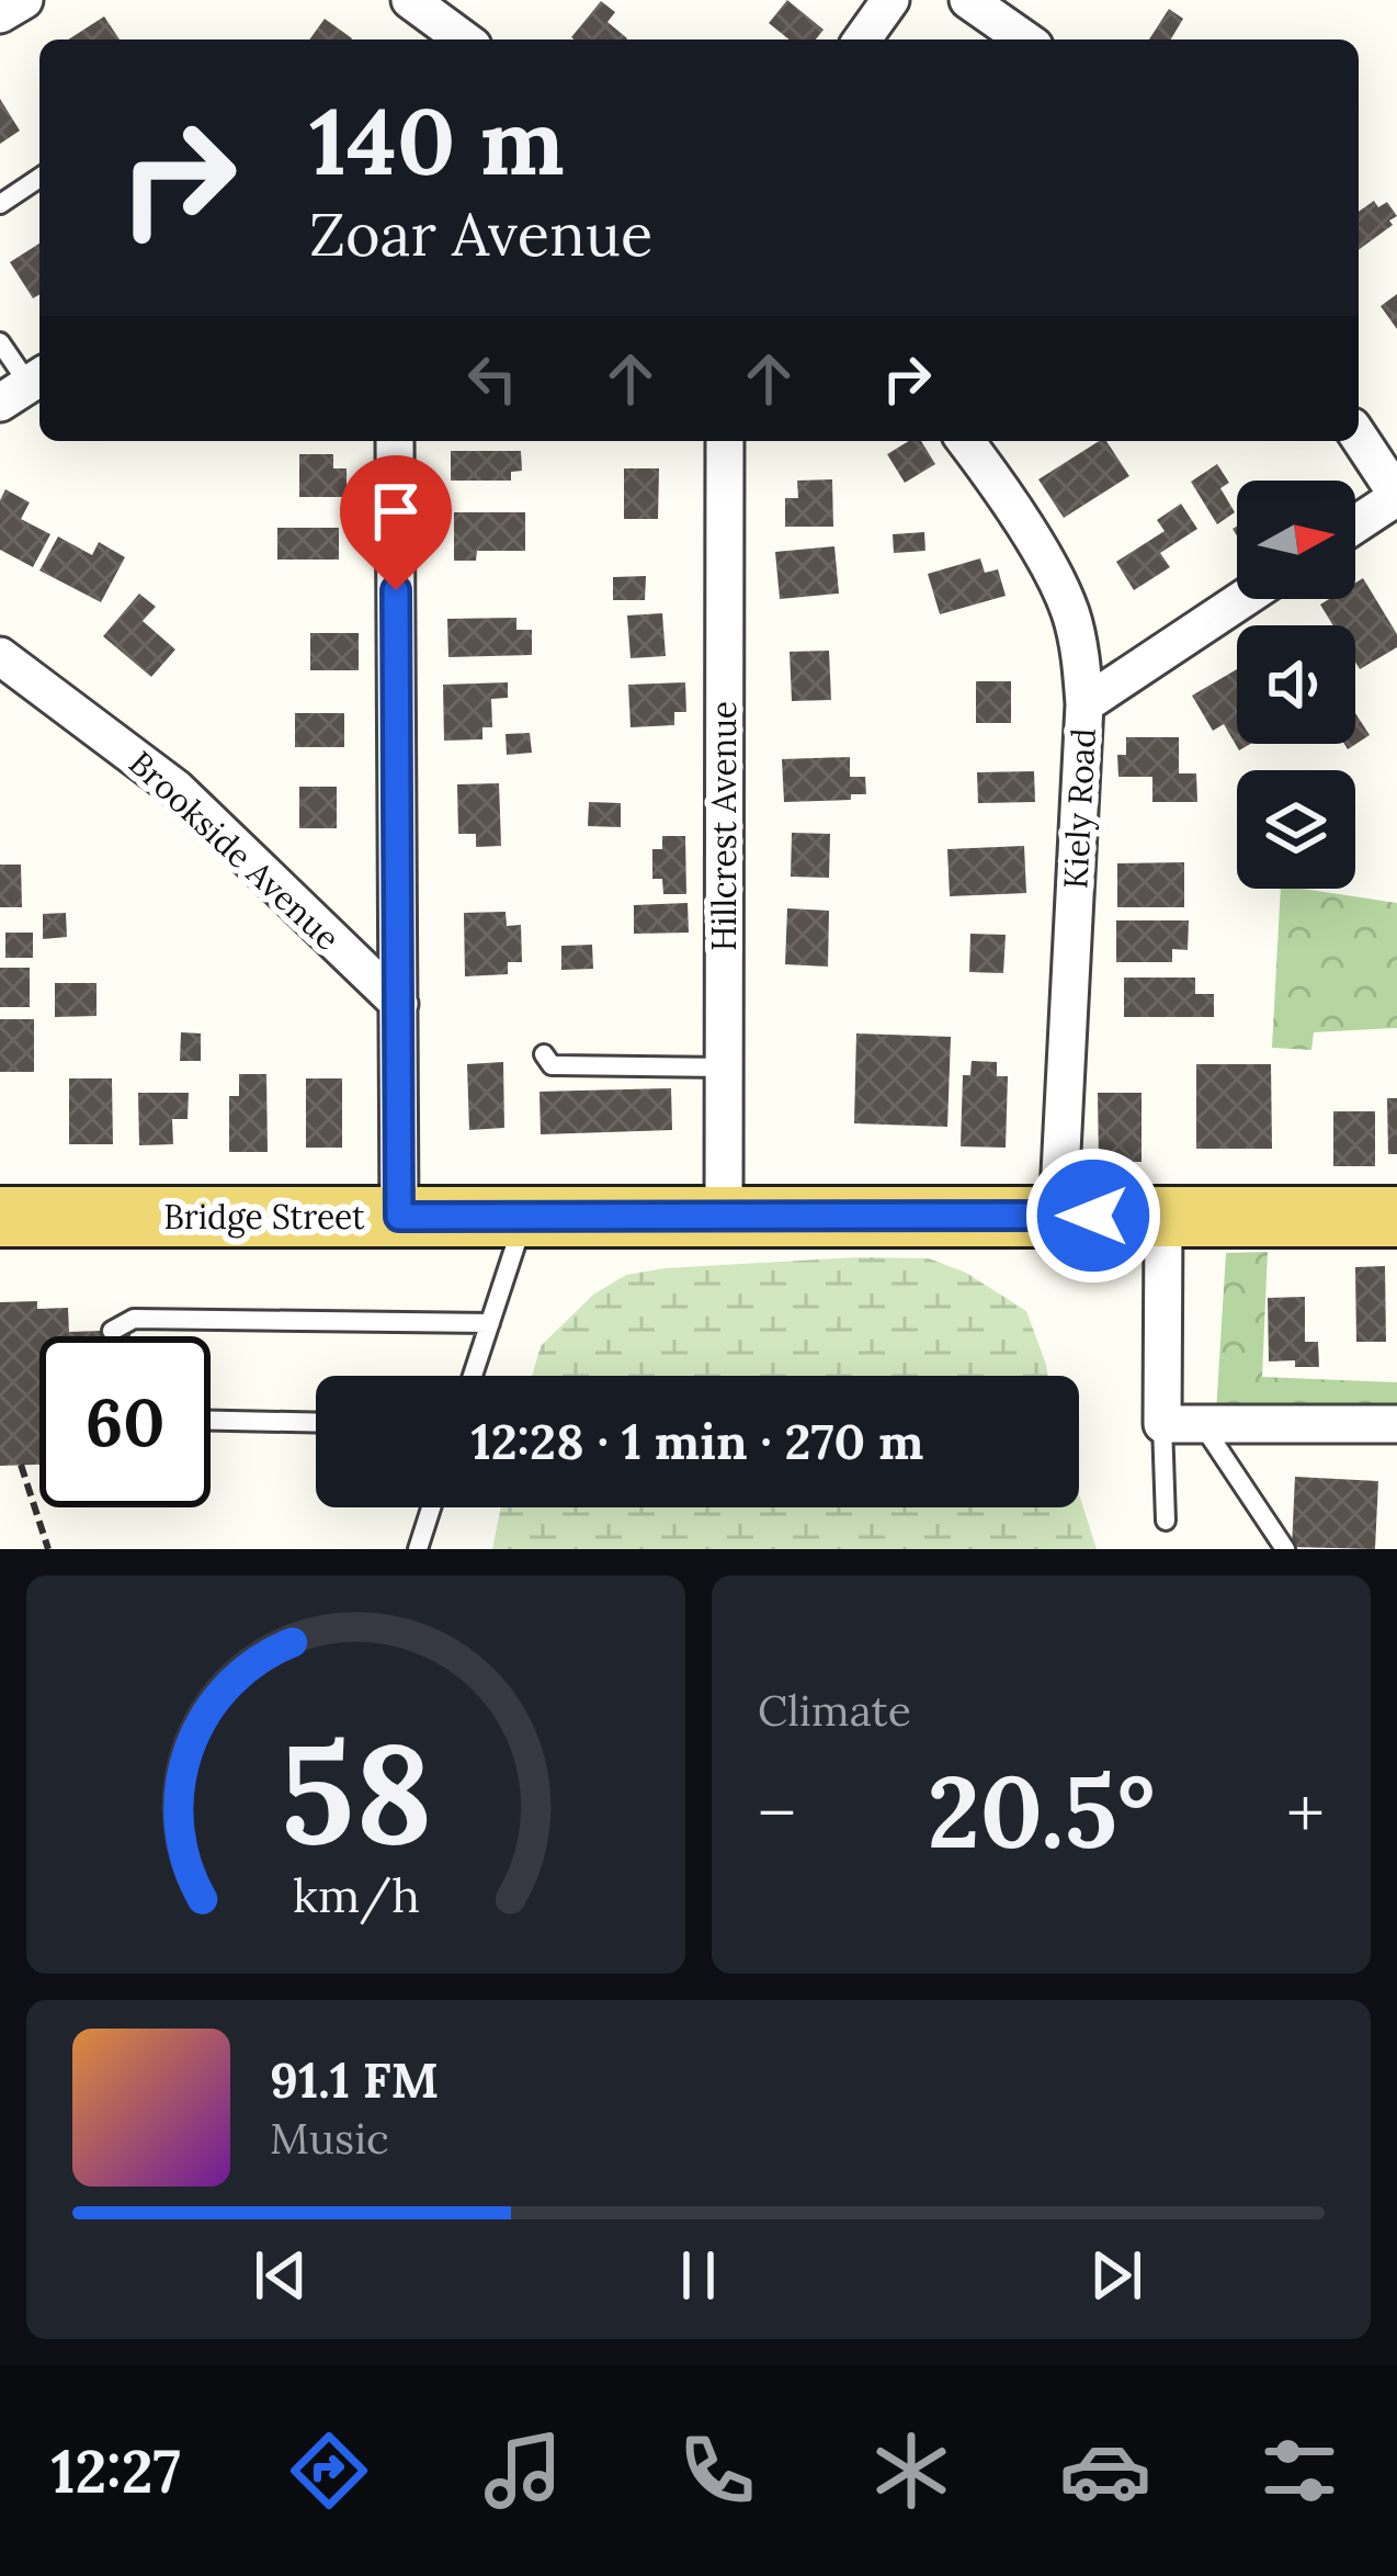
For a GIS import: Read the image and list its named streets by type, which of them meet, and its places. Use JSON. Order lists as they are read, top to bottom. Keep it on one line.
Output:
{"streets":{"main road":["Bridge Street"],"street":["Kiely Road","Hillcrest Avenue","Brookside Avenue"]},"crossings":[["Kiely Road","Bridge Street"],["Hillcrest Avenue","Bridge Street"]],"north":"right","page":{"turn":["140 m","Zoar Avenue"],"limit":"60","trip":"12:28 · 1 min · 270 m","tile":"Climate","heat":["−","20.5°","+"],"song":["91.1 FM","Music"],"tabs":"12:27","gauge":["58","km/h"]}}
